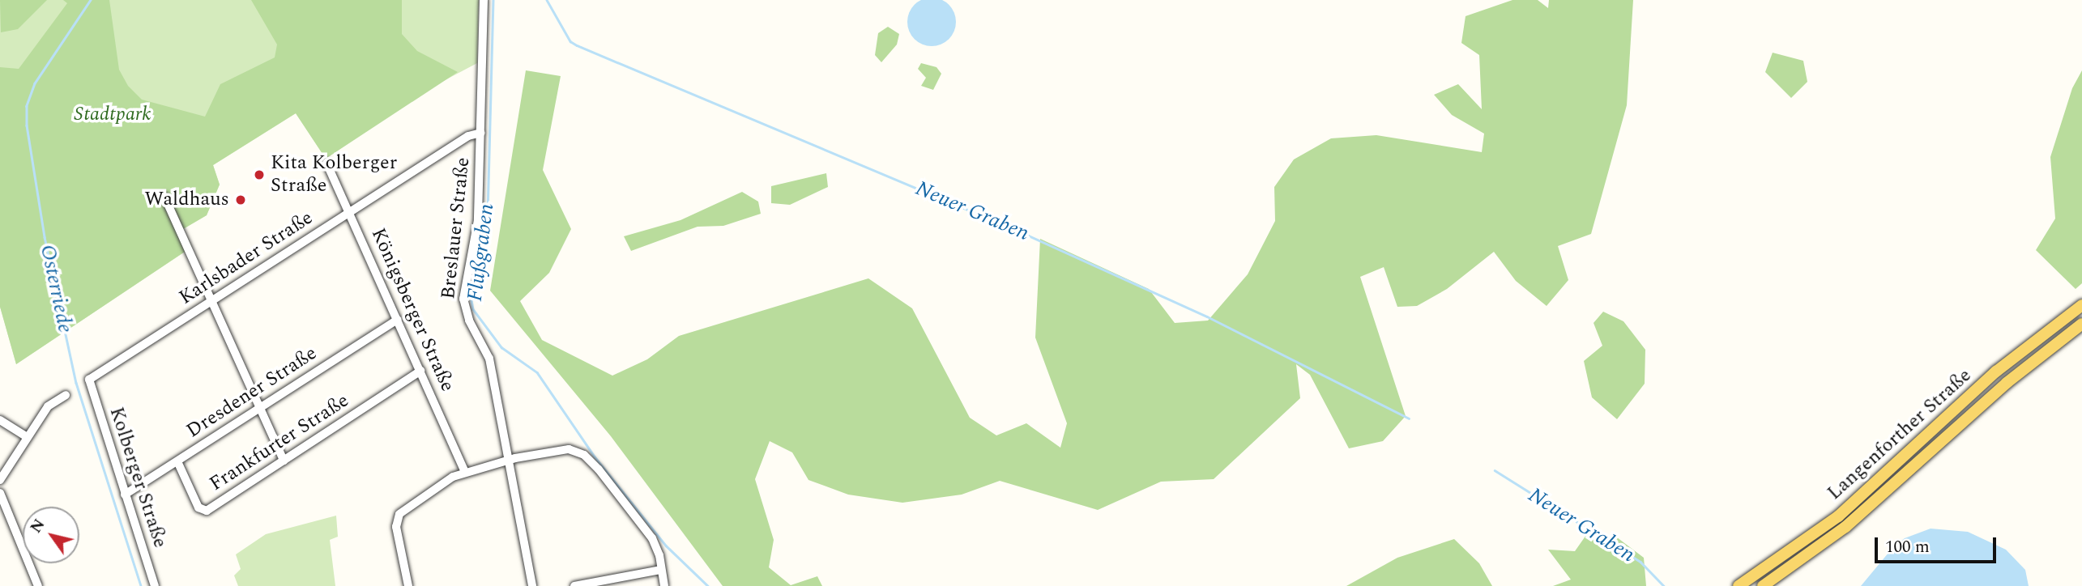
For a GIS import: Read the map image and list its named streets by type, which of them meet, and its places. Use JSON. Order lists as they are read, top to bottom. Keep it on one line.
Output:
{"streets":{"main road":["Langenforther Straße"],"street":["Breslauer Straße","Karlsbader Straße","Königsberger Straße","Dresdener Straße","Frankfurter Straße","Kolberger Straße"]},"crossings":[["Breslauer Straße","Karlsbader Straße"],["Karlsbader Straße","Königsberger Straße"],["Karlsbader Straße","Kolberger Straße"],["Königsberger Straße","Dresdener Straße"],["Königsberger Straße","Frankfurter Straße"],["Dresdener Straße","Frankfurter Straße"],["Dresdener Straße","Kolberger Straße"]],"water":["Neuer Graben","Flußgraben","Osterriede"],"parks":["Stadtpark"],"places":["Kita Kolberger Straße","Waldhaus"],"scale_bar":"100 m","north":"top left"}
